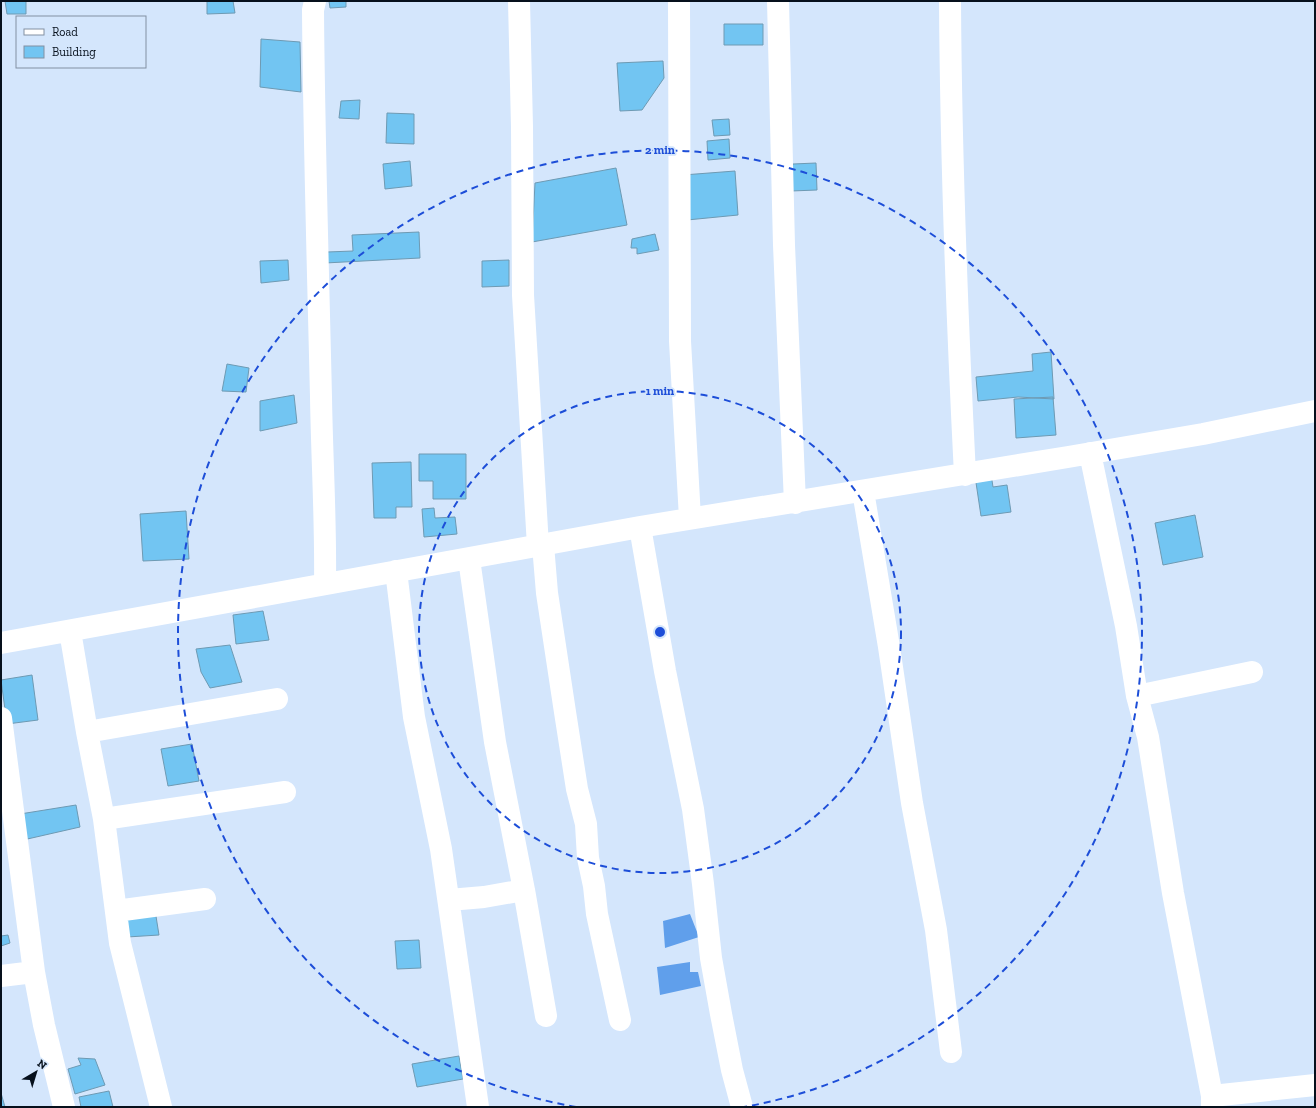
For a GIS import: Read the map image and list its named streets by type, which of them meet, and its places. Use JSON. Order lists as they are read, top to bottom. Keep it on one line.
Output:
{"legend":["Road","Building"],"north":"top right","rings":["2 min","1 min"]}
